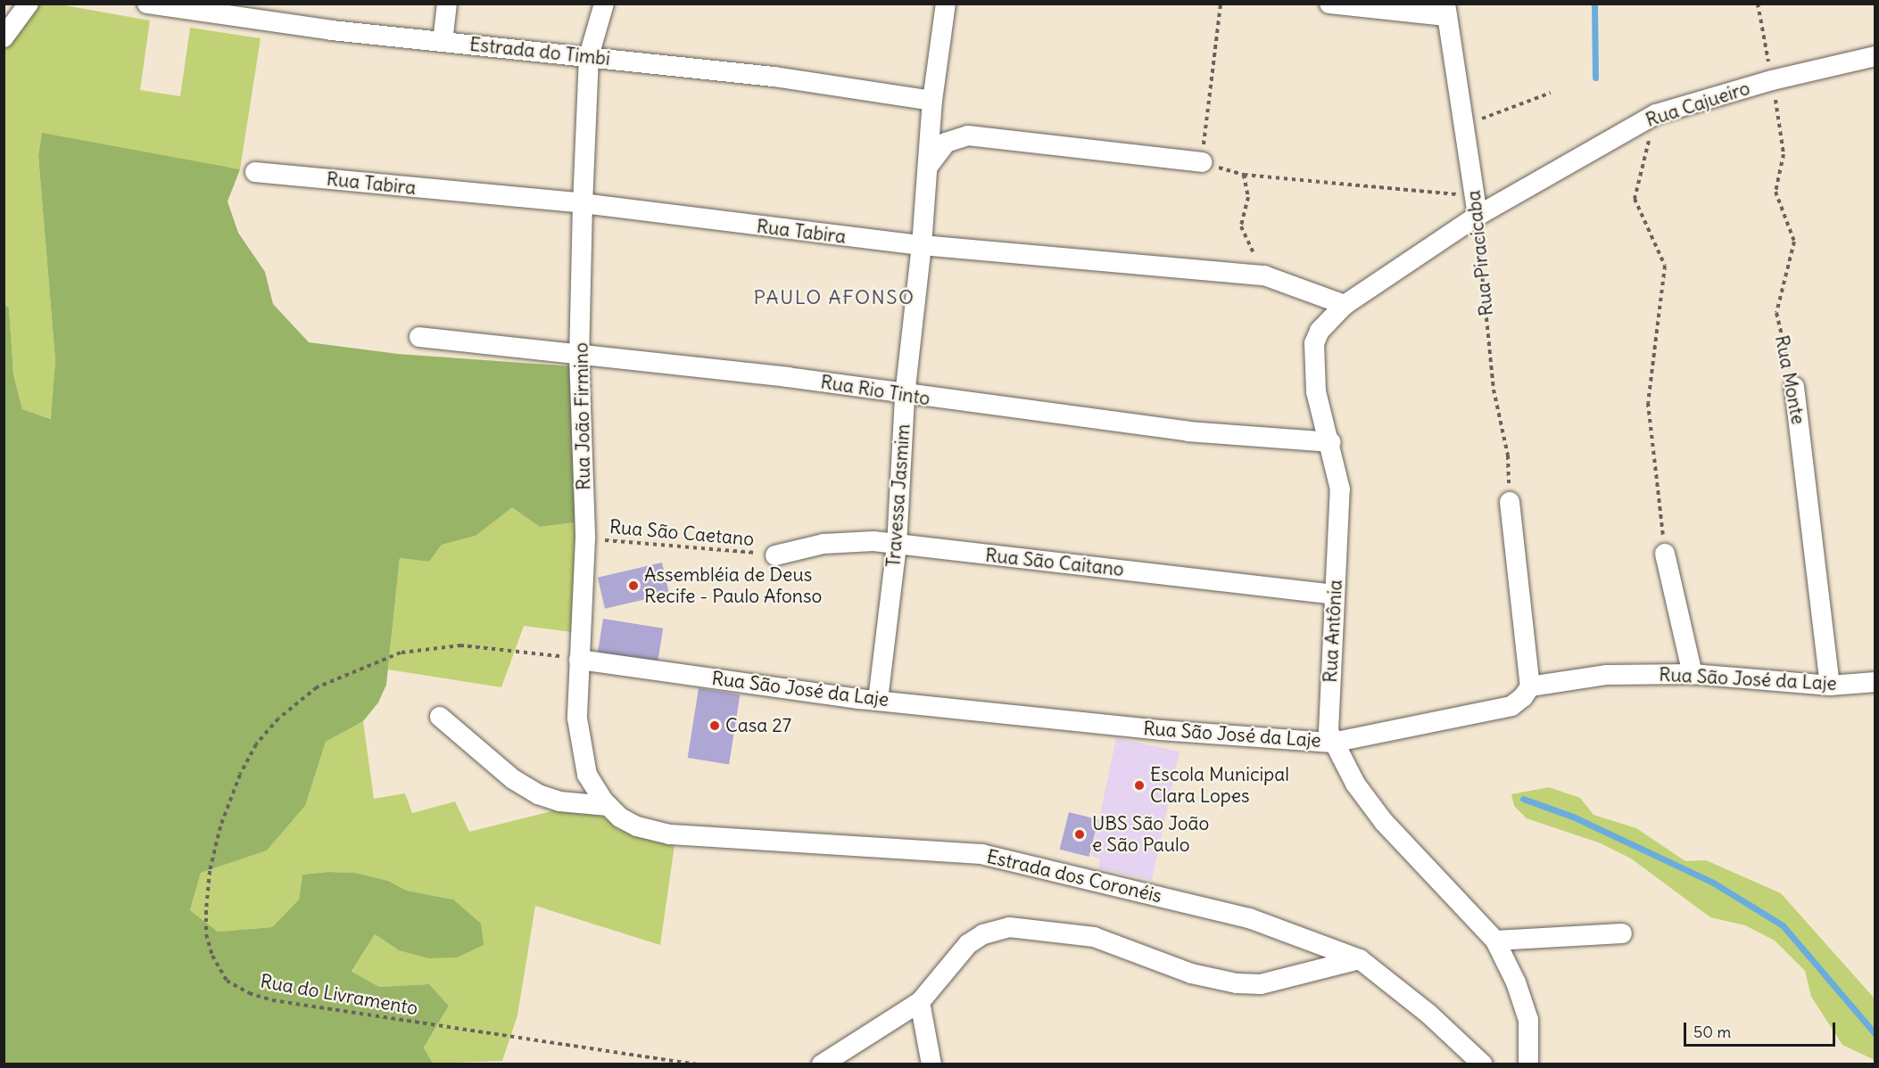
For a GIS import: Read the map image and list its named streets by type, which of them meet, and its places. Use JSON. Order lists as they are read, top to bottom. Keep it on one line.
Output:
{"streets":{"street":["Estrada do Timbi","Rua Cajueiro","Rua Tabira","Rua Piracicaba","Rua Monte","Rua Rio Tinto","Rua João Firmino","Travessa Jasmim","Rua São Caitano","Rua Antônia","Rua São José da Laje","Estrada dos Coronéis"],"path":["Rua São Caetano","Rua do Livramento"]},"crossings":[["Estrada do Timbi","Rua João Firmino"],["Estrada do Timbi","Travessa Jasmim"],["Rua Cajueiro","Rua Piracicaba"],["Rua Cajueiro","Rua Monte"],["Rua Cajueiro","Rua Antônia"],["Rua Tabira","Rua João Firmino"],["Rua Tabira","Travessa Jasmim"],["Rua Tabira","Rua Antônia"],["Rua Piracicaba","Rua Antônia"],["Rua Monte","Rua São José da Laje"],["Rua Rio Tinto","Rua João Firmino"],["Rua Rio Tinto","Travessa Jasmim"],["Rua Rio Tinto","Rua Antônia"],["Rua João Firmino","Rua São Caetano"],["Rua João Firmino","Rua São José da Laje"],["Rua João Firmino","Estrada dos Coronéis"],["Rua João Firmino","Rua do Livramento"],["Travessa Jasmim","Rua São Caitano"],["Travessa Jasmim","Rua São José da Laje"],["Rua São Caetano","Rua São Caitano"],["Rua São Caitano","Rua Antônia"],["Rua Antônia","Rua São José da Laje"],["Rua São José da Laje","Rua do Livramento"]],"districts":["PAULO AFONSO"],"places":["Assembléia de Deus Recife - Paulo Afonso","Casa 27","Escola Municipal Clara Lopes","UBS São João e São Paulo"],"scale_bar":"50 m"}
